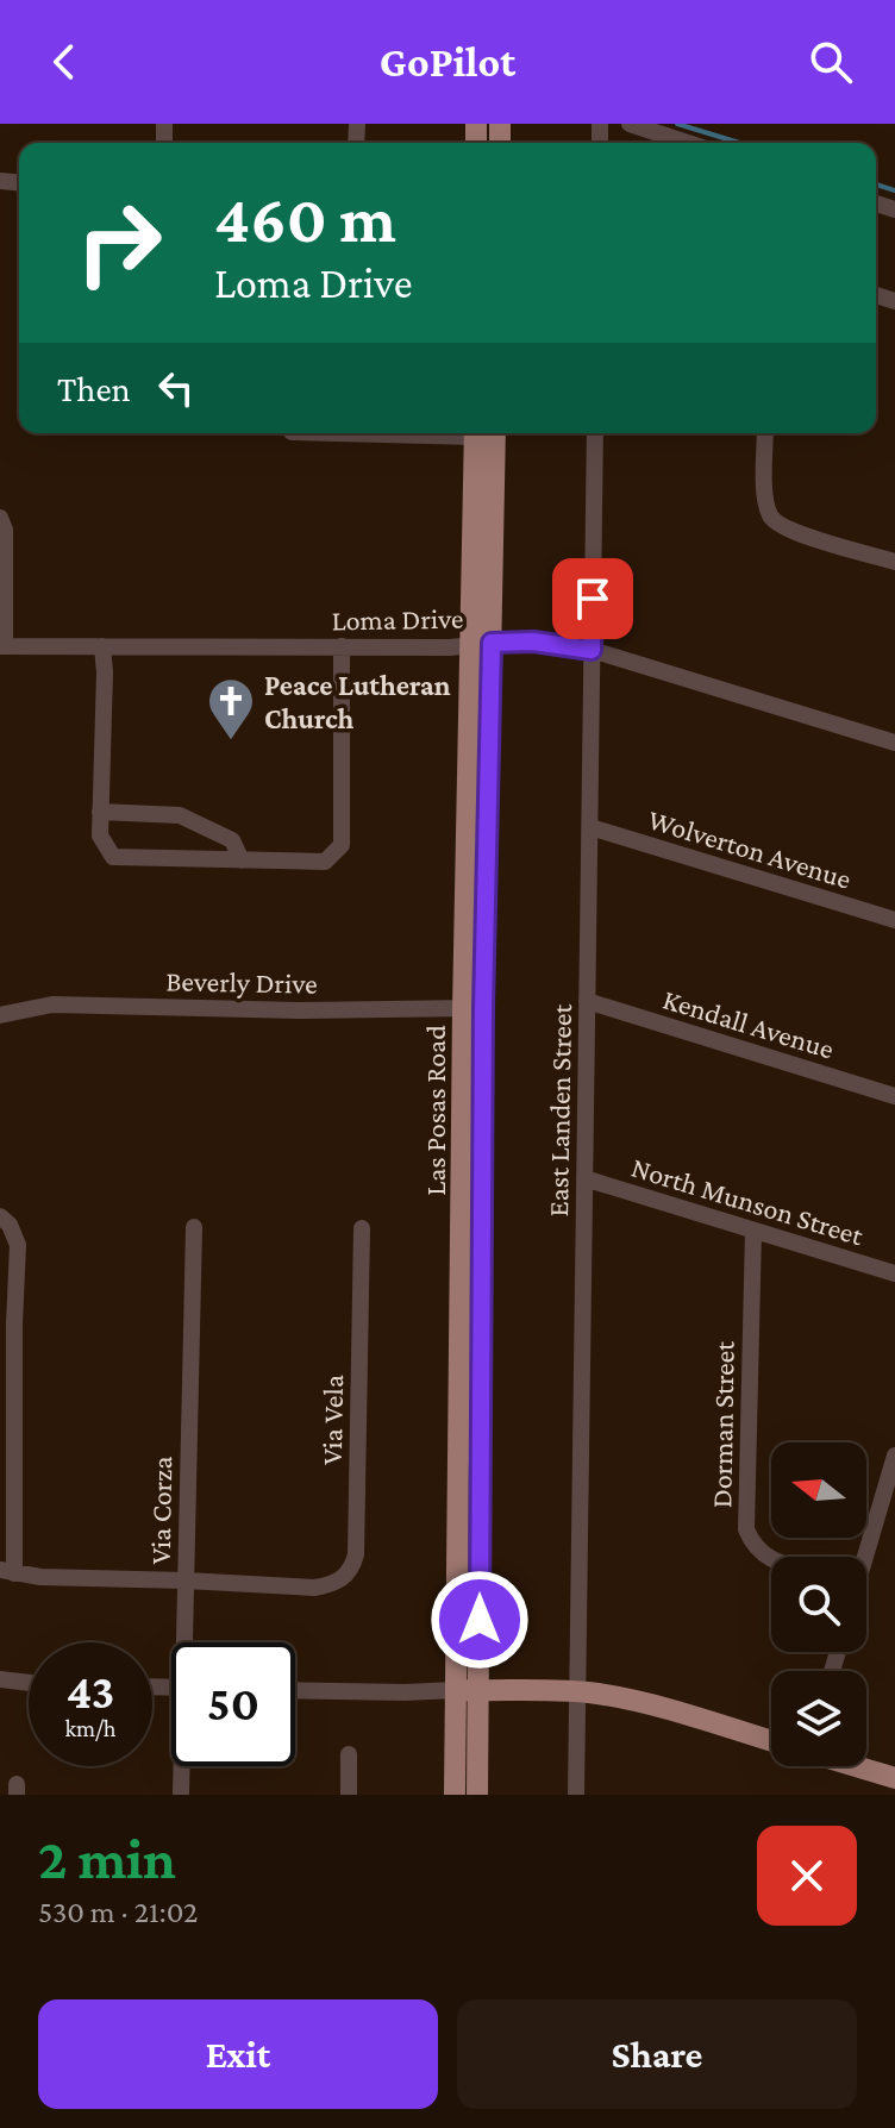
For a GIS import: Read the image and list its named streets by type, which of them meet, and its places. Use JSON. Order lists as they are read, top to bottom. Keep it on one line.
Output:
{"streets":{"main road":["Las Posas Road"],"street":["Loma Drive","Wolverton Avenue","Beverly Drive","Kendall Avenue","East Landen Street","North Munson Street","Via Vela","Dorman Street","Via Corza"]},"crossings":[["Loma Drive","Las Posas Road"],["Loma Drive","East Landen Street"],["Wolverton Avenue","East Landen Street"],["Beverly Drive","Las Posas Road"],["Kendall Avenue","East Landen Street"],["East Landen Street","North Munson Street"],["North Munson Street","Dorman Street"],["Via Vela","Via Corza"]],"places":{"church":["Peace Lutheran Church"]},"north":"left","page":{"header":"GoPilot","turn":["460 m","Loma Drive"],"then":"Then","speed":"43 km/h","limit":"50","heading":["2 min","530 m · 21:02"],"buttons":["Exit","Share"]}}
